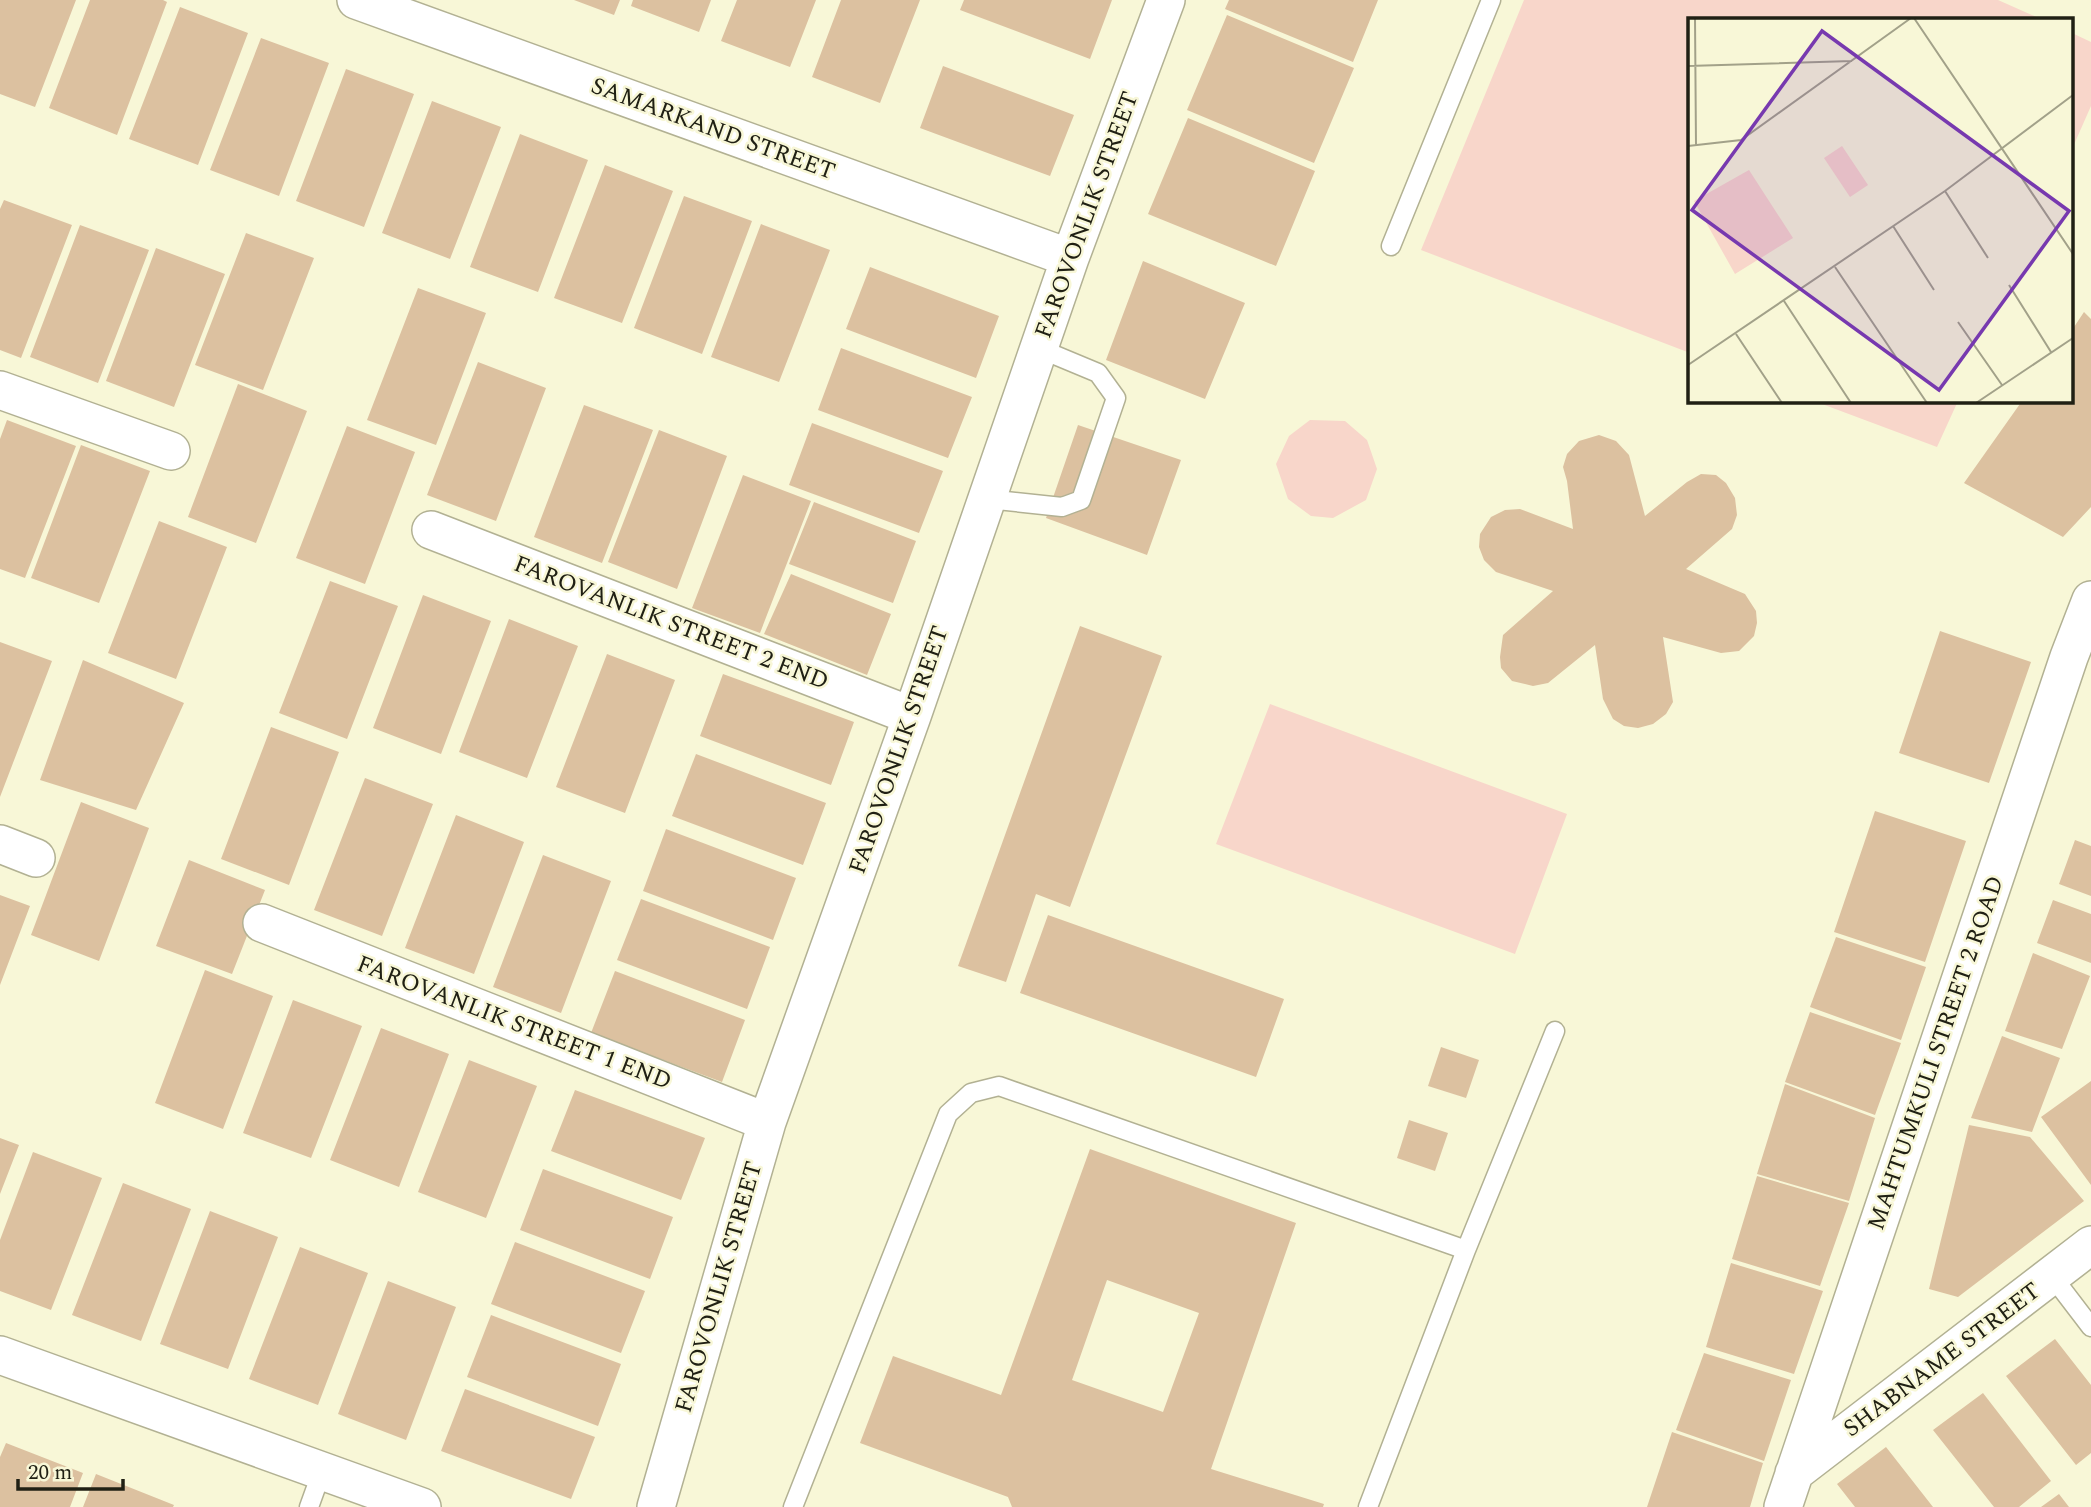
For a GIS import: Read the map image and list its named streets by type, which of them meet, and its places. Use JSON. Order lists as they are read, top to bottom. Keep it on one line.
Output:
{"streets":{"street":["SAMARKAND STREET","FAROVONLIK STREET","FAROVANLIK STREET 2 END","FAROVANLIK STREET 1 END","MAHTUMKULI STREET 2 ROAD","SHABNAME STREET"]},"crossings":[["SAMARKAND STREET","FAROVONLIK STREET"],["FAROVONLIK STREET","FAROVANLIK STREET 2 END"],["FAROVONLIK STREET","FAROVANLIK STREET 1 END"],["MAHTUMKULI STREET 2 ROAD","SHABNAME STREET"]],"scale_bar":"20 m"}
